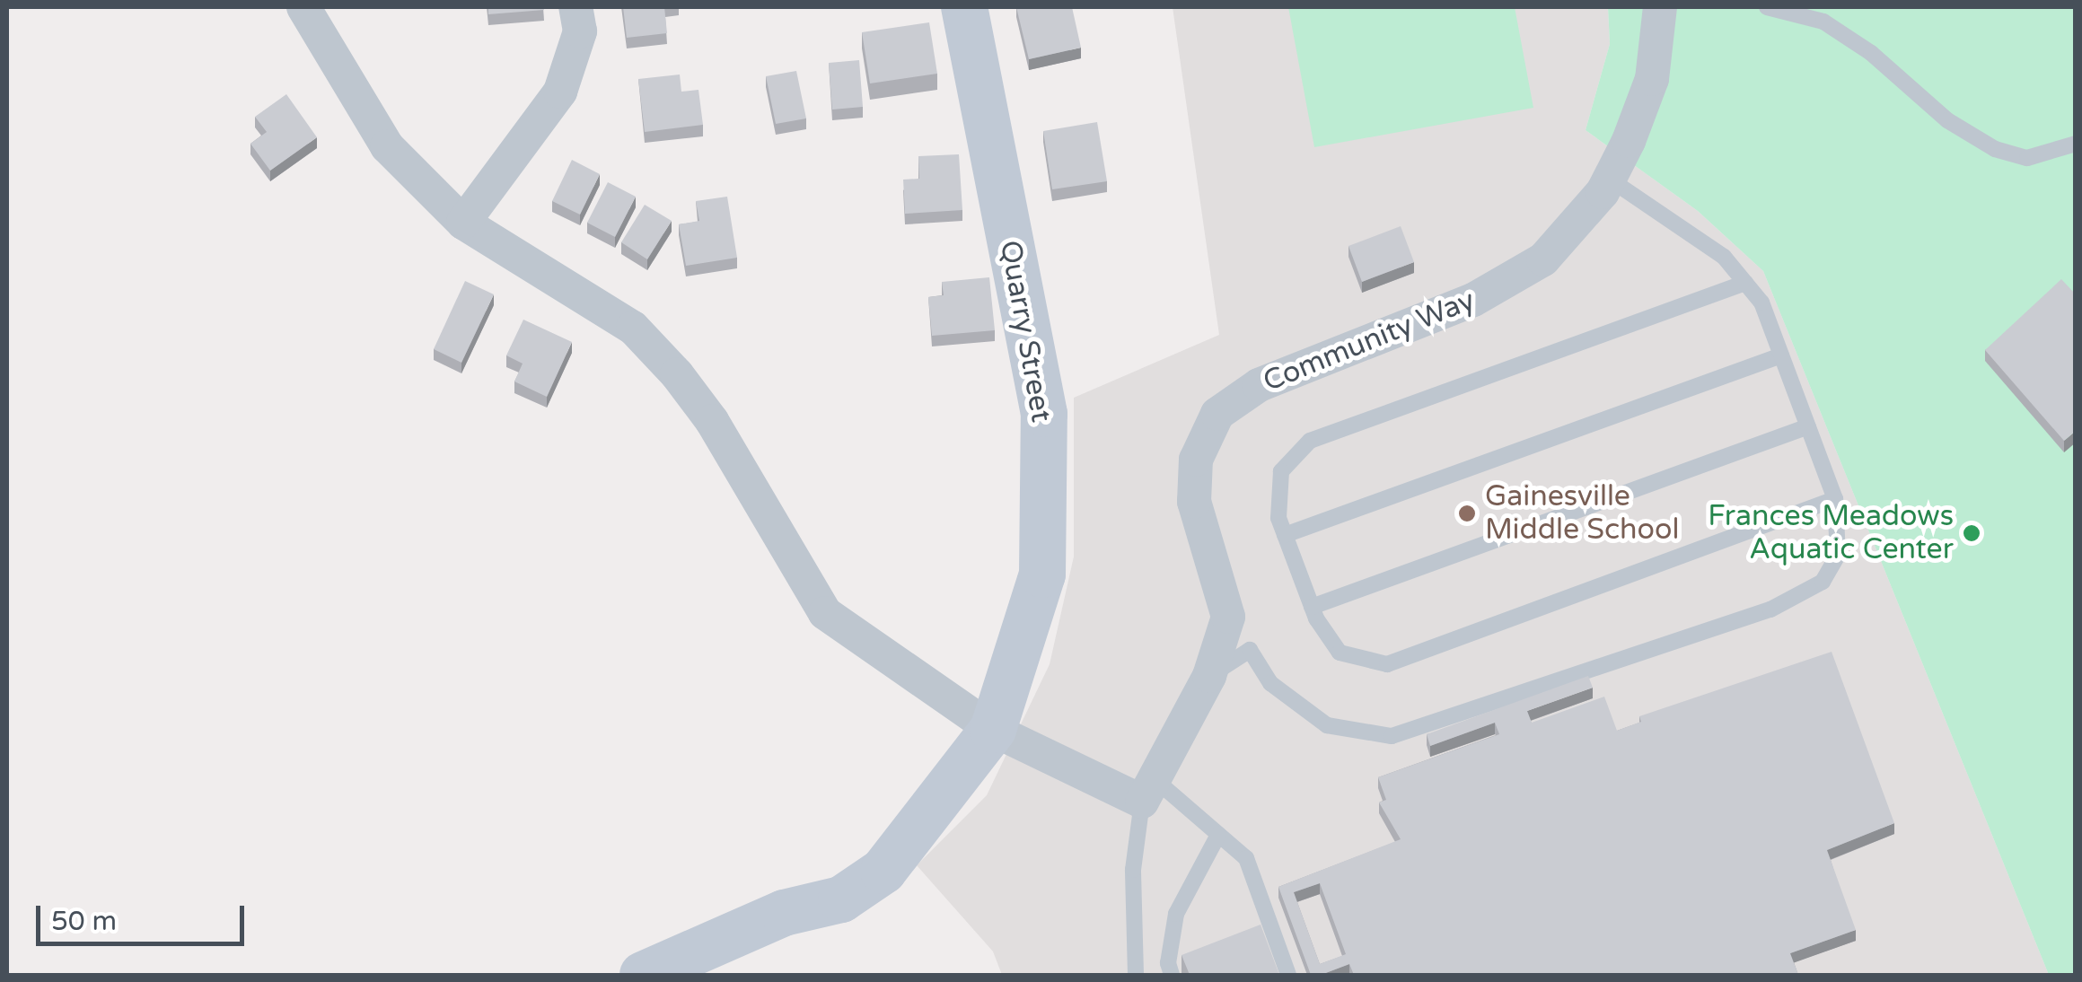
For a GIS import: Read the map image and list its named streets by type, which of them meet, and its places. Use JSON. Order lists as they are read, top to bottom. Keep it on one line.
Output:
{"streets":{"street":["Quarry Street","Community Way"]},"places":["Gainesville Middle School","Frances Meadows Aquatic Center"],"scale_bar":"50 m"}
